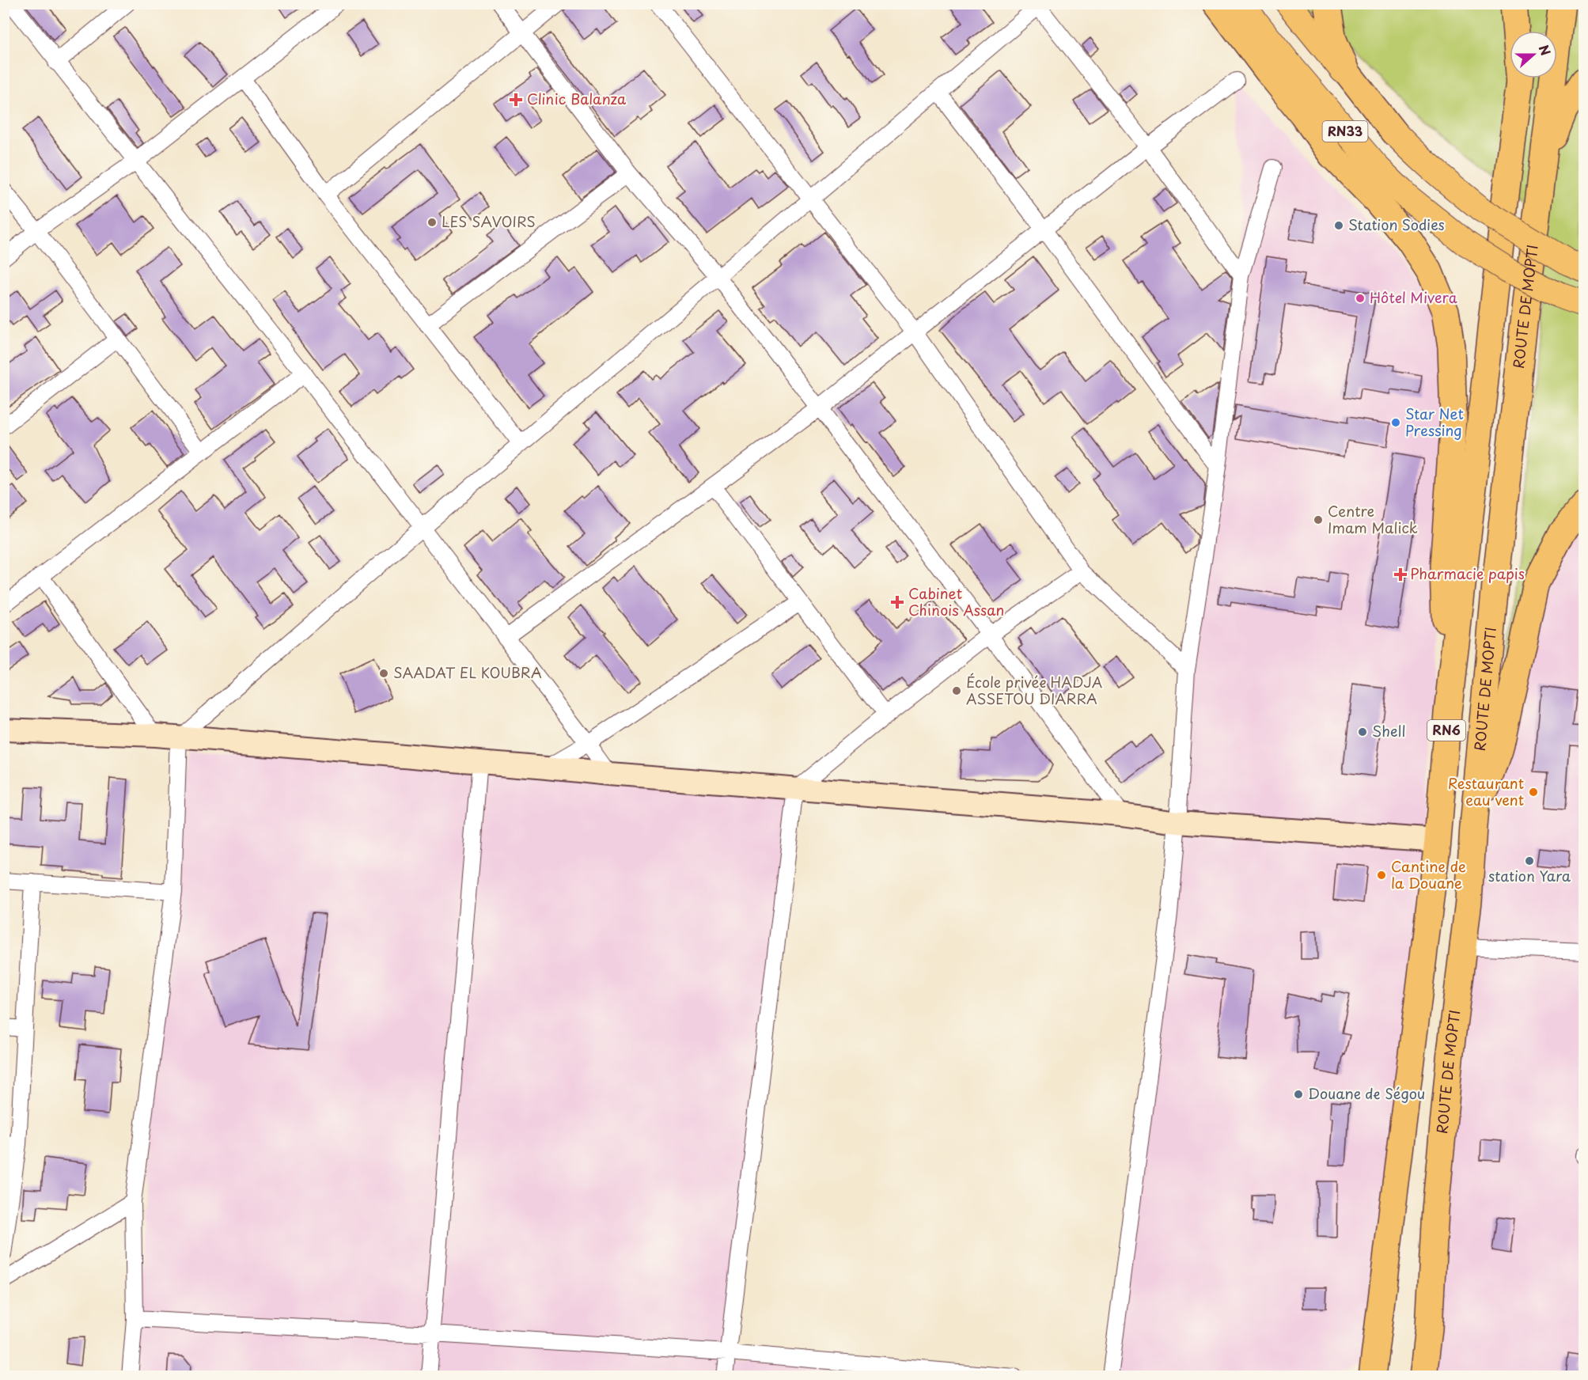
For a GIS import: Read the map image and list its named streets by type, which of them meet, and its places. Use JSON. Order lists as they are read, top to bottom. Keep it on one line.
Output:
{"streets":{"highway":["ROUTE DE MOPTI","RN6"],"main road":["RN33"]},"places":{"health":["Clinic Balanza","Pharmacie papis","Cabinet Chinois Assan"],"other":["LES SAVOIRS","Station Sodies","Hôtel Mivera","Star Net Pressing","Centre Imam Malick","SAADAT EL KOUBRA","École privée HADJA ASSETOU DIARRA","Shell","Restaurant eau vent","station Yara","Cantine de la Douane","Douane de Ségou"]},"north":"right"}
